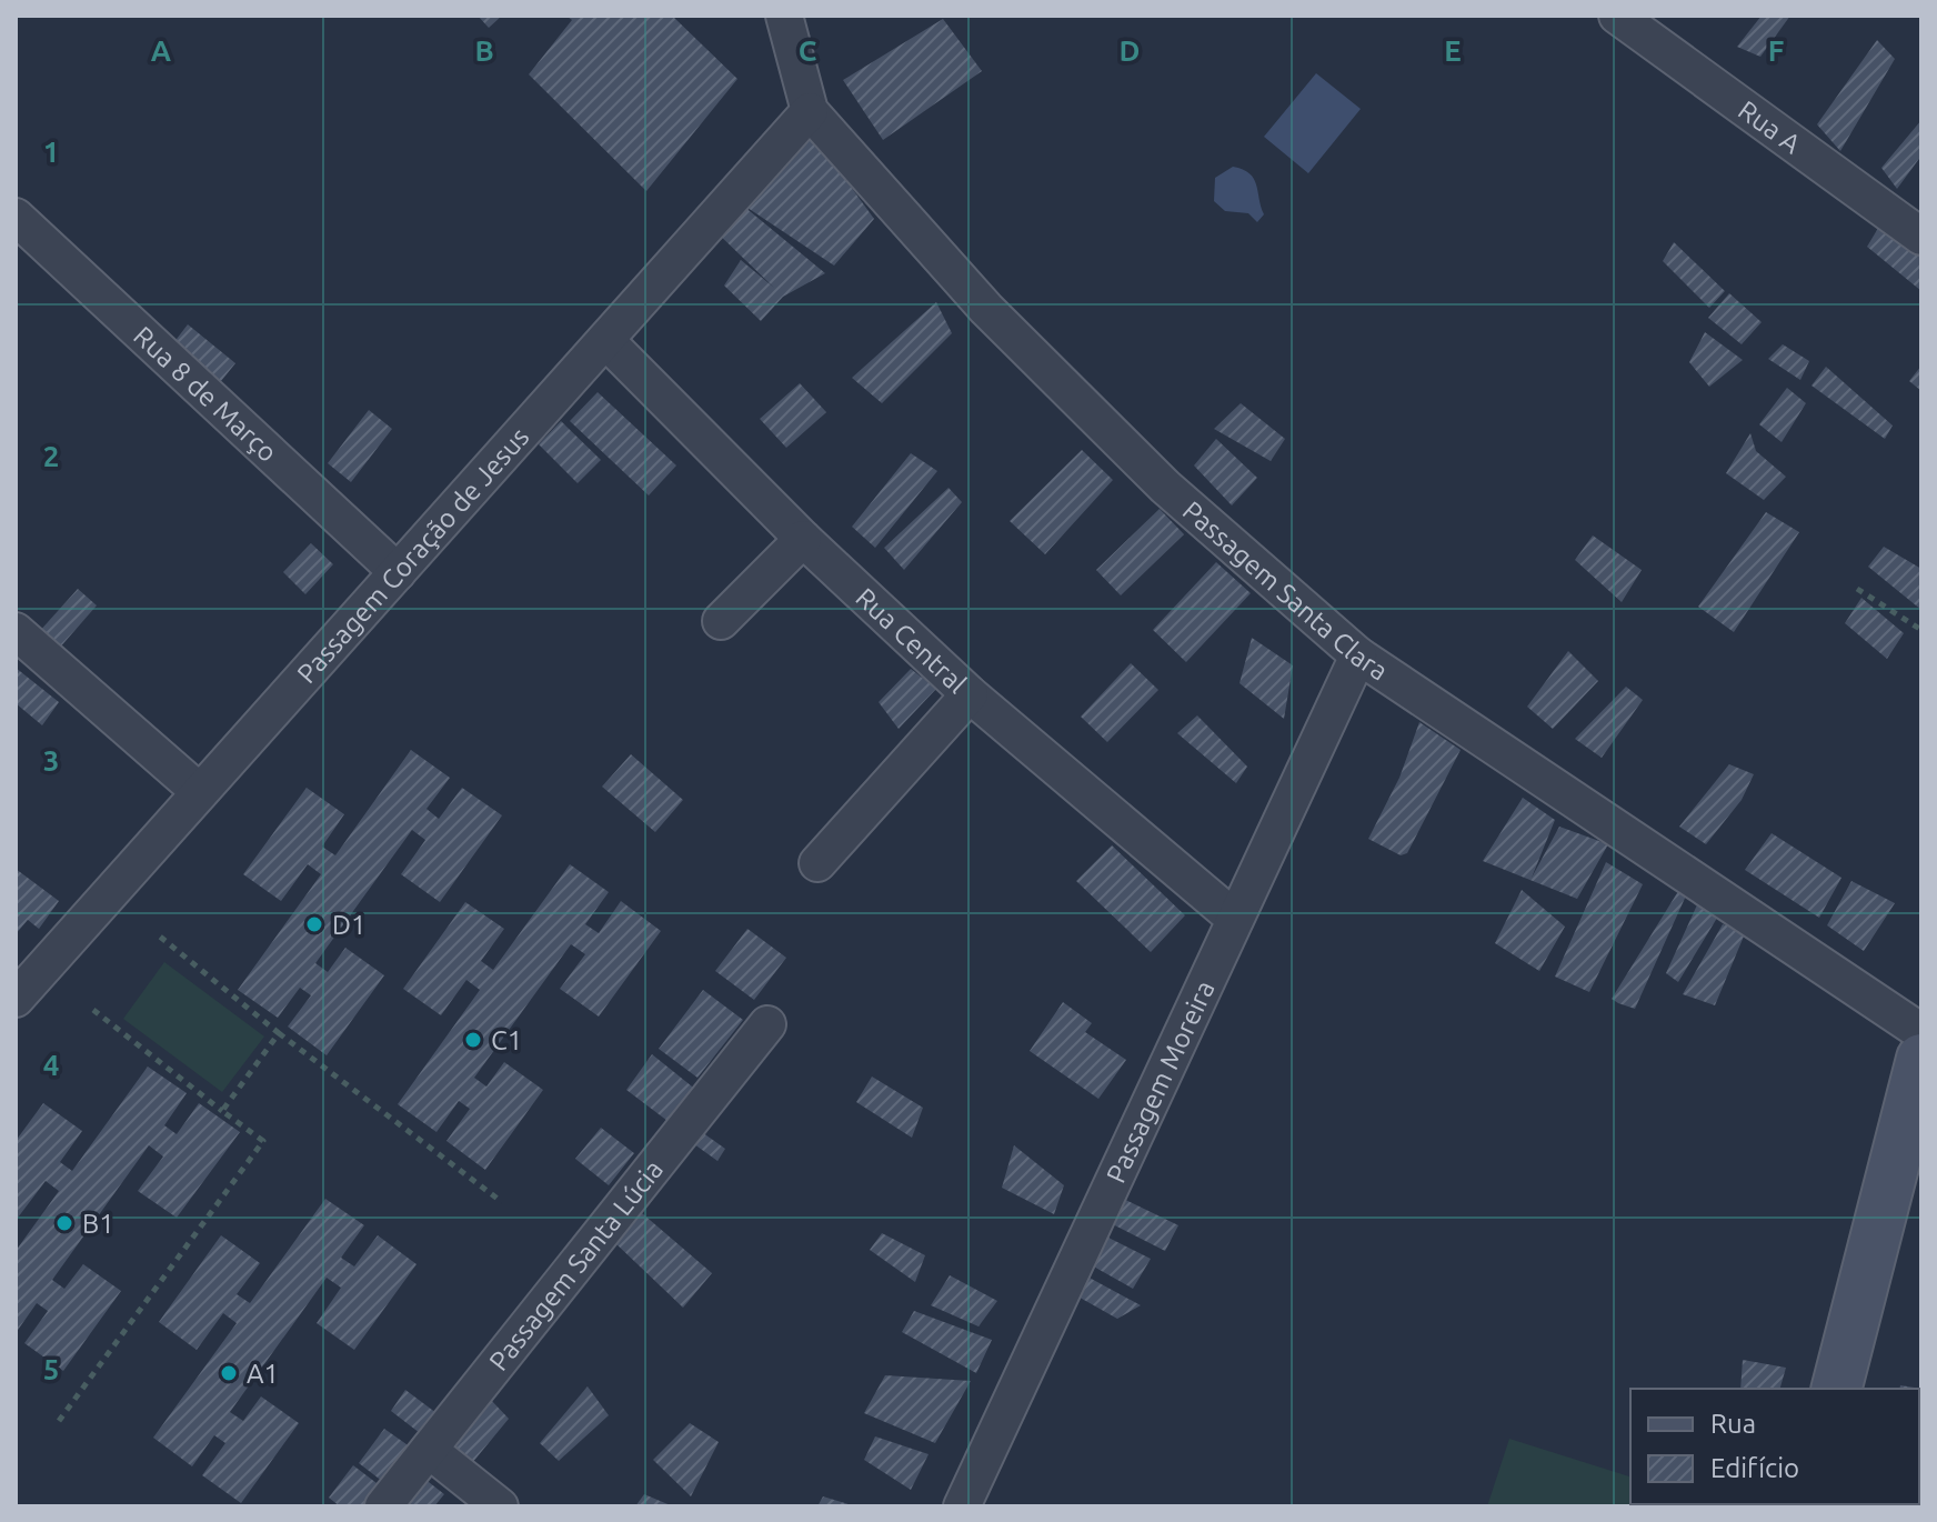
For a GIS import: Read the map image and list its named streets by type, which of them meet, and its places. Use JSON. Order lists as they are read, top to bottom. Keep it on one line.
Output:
{"streets":{"street":["Rua A","Rua 8 de Março","Passagem Coração de Jesus","Passagem Santa Clara","Rua Central","Passagem Moreira","Passagem Santa Lúcia"]},"crossings":[["Rua 8 de Março","Passagem Coração de Jesus"],["Passagem Coração de Jesus","Passagem Santa Clara"],["Passagem Coração de Jesus","Rua Central"],["Passagem Santa Clara","Passagem Moreira"],["Rua Central","Passagem Moreira"]],"places":["D1","C1","B1","A1"],"legend":["Rua","Edifício"],"grid":{"columns":["A","B","C","D","E","F"],"rows":["1","2","3","4","5"]}}
